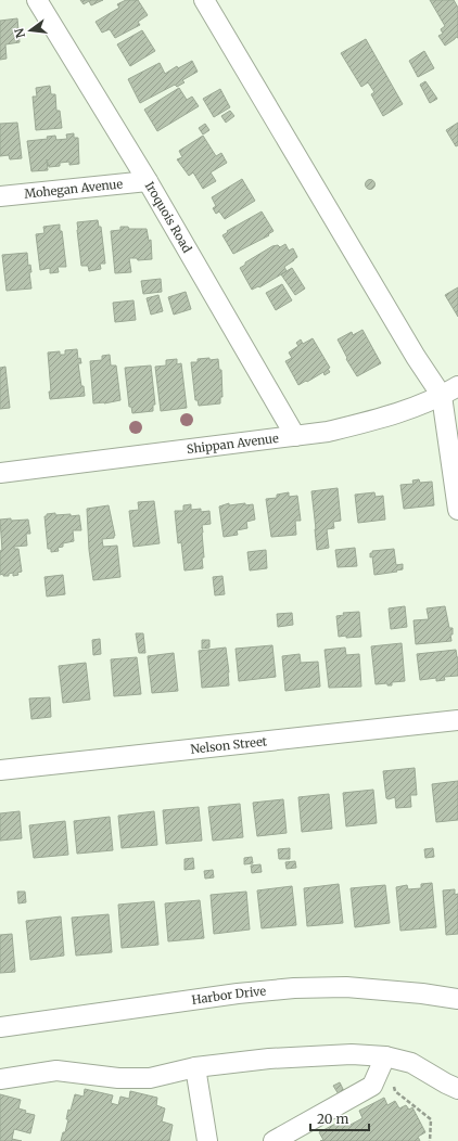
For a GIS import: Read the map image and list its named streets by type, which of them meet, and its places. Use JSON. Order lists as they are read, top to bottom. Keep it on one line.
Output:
{"streets":{"street":["Mohegan Avenue","Iroquois Road","Shippan Avenue","Nelson Street","Harbor Drive"]},"crossings":[["Mohegan Avenue","Iroquois Road"],["Iroquois Road","Shippan Avenue"]],"scale_bar":"20 m","north":"left"}
